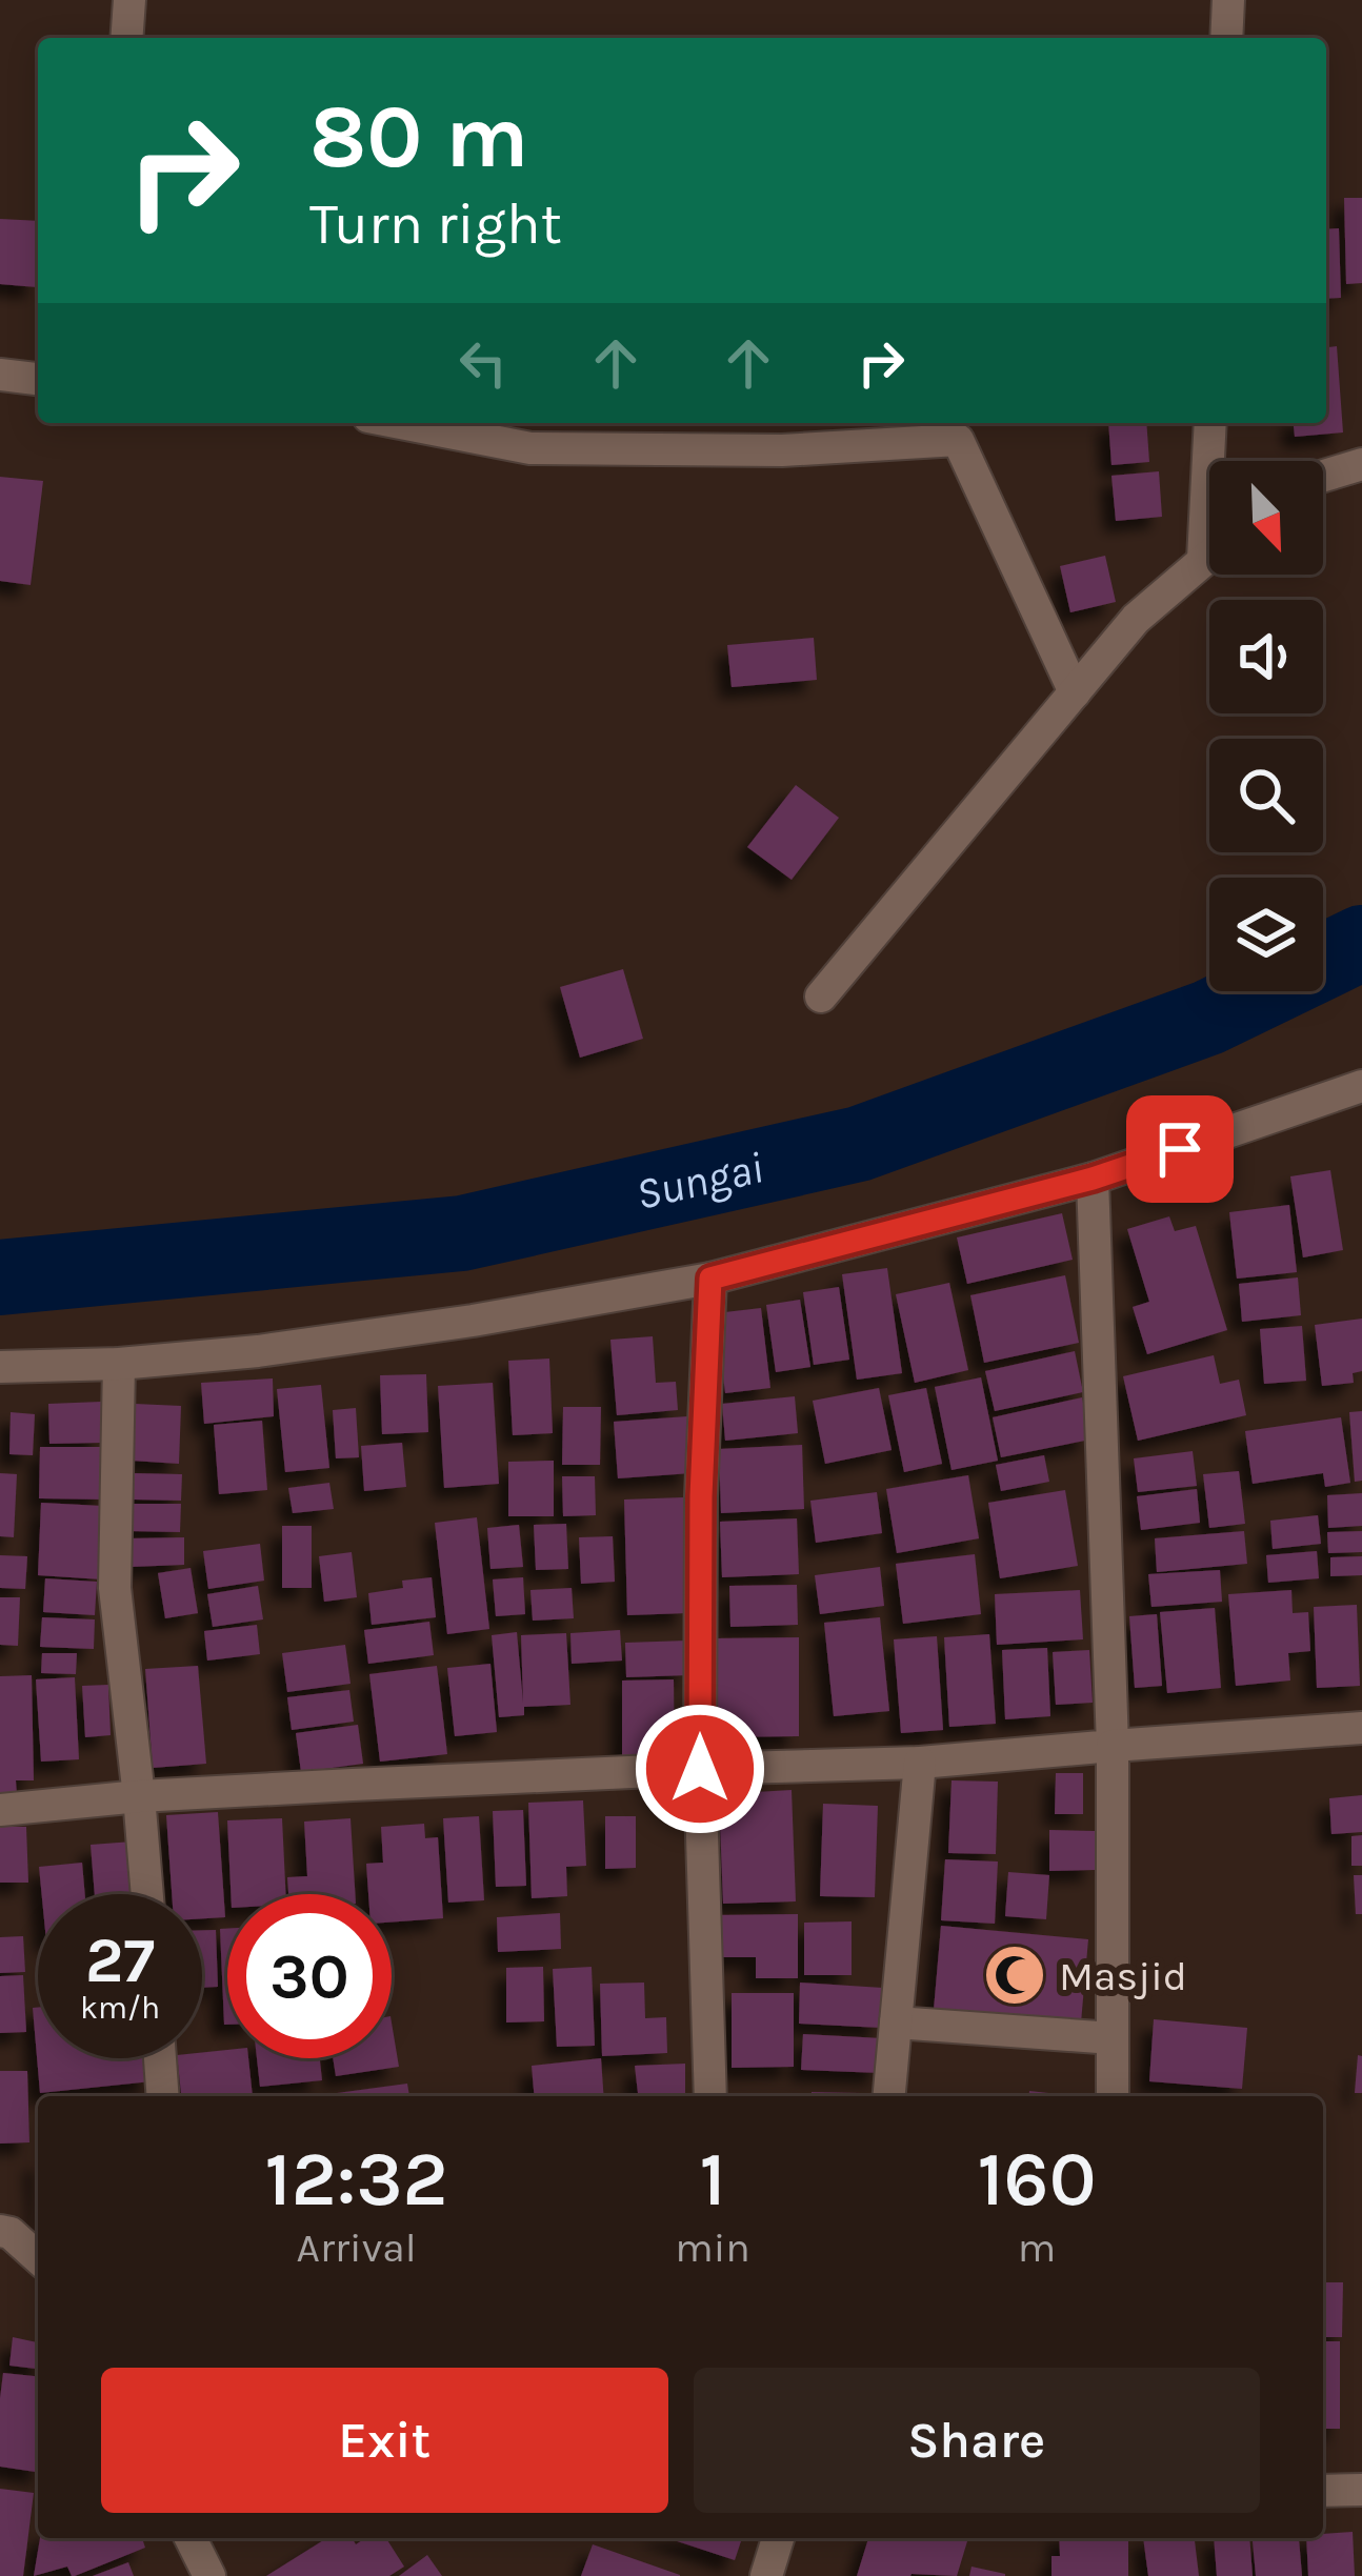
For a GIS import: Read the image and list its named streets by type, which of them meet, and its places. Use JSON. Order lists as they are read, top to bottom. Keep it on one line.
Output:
{"water":["Sungai"],"places":{"mosque":["Masjid"]},"north":"bottom right","page":{"turn":["80 m","Turn right"],"speed":"27 km/h","limit":"30","eta":["12:32","Arrival","1","min","160","m"],"buttons":["Exit","Share"]}}
